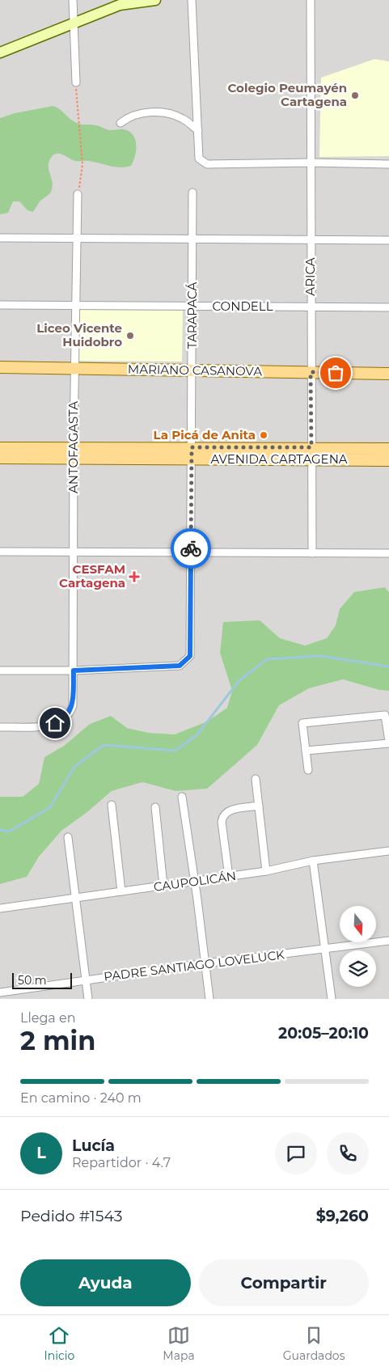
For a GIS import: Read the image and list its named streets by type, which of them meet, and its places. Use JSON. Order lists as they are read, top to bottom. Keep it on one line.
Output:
{"streets":{"main road":["MARIANO CASANOVA","AVENIDA CARTAGENA"],"street":["ARICA","CONDELL","TARAPACÁ","ANTOFAGASTA","CAUPOLICÁN","PADRE SANTIAGO LOVELUCK"]},"crossings":[["ARICA","CONDELL"],["ARICA","MARIANO CASANOVA"],["ARICA","AVENIDA CARTAGENA"],["CONDELL","TARAPACÁ"],["CONDELL","ANTOFAGASTA"],["TARAPACÁ","MARIANO CASANOVA"],["TARAPACÁ","ANTOFAGASTA"],["TARAPACÁ","AVENIDA CARTAGENA"],["MARIANO CASANOVA","ANTOFAGASTA"],["ANTOFAGASTA","AVENIDA CARTAGENA"]],"places":{"other":["Colegio Peumayén Cartagena","Liceo Vicente Huidobro","La Picá de Anita"],"health":["CESFAM Cartagena"]},"scale_bar":"50 m","north":"bottom","page":{"scale":"50 m","heading":["2 min","Llega en","20:05–20:10"],"panel":["Lucía","Repartidor · 4.7","Pedido #1543","$9,260"],"bar":"En camino · 240 m","round":"L","buttons":["Ayuda","Compartir"],"tabs":["Inicio","Mapa","Guardados"]}}
